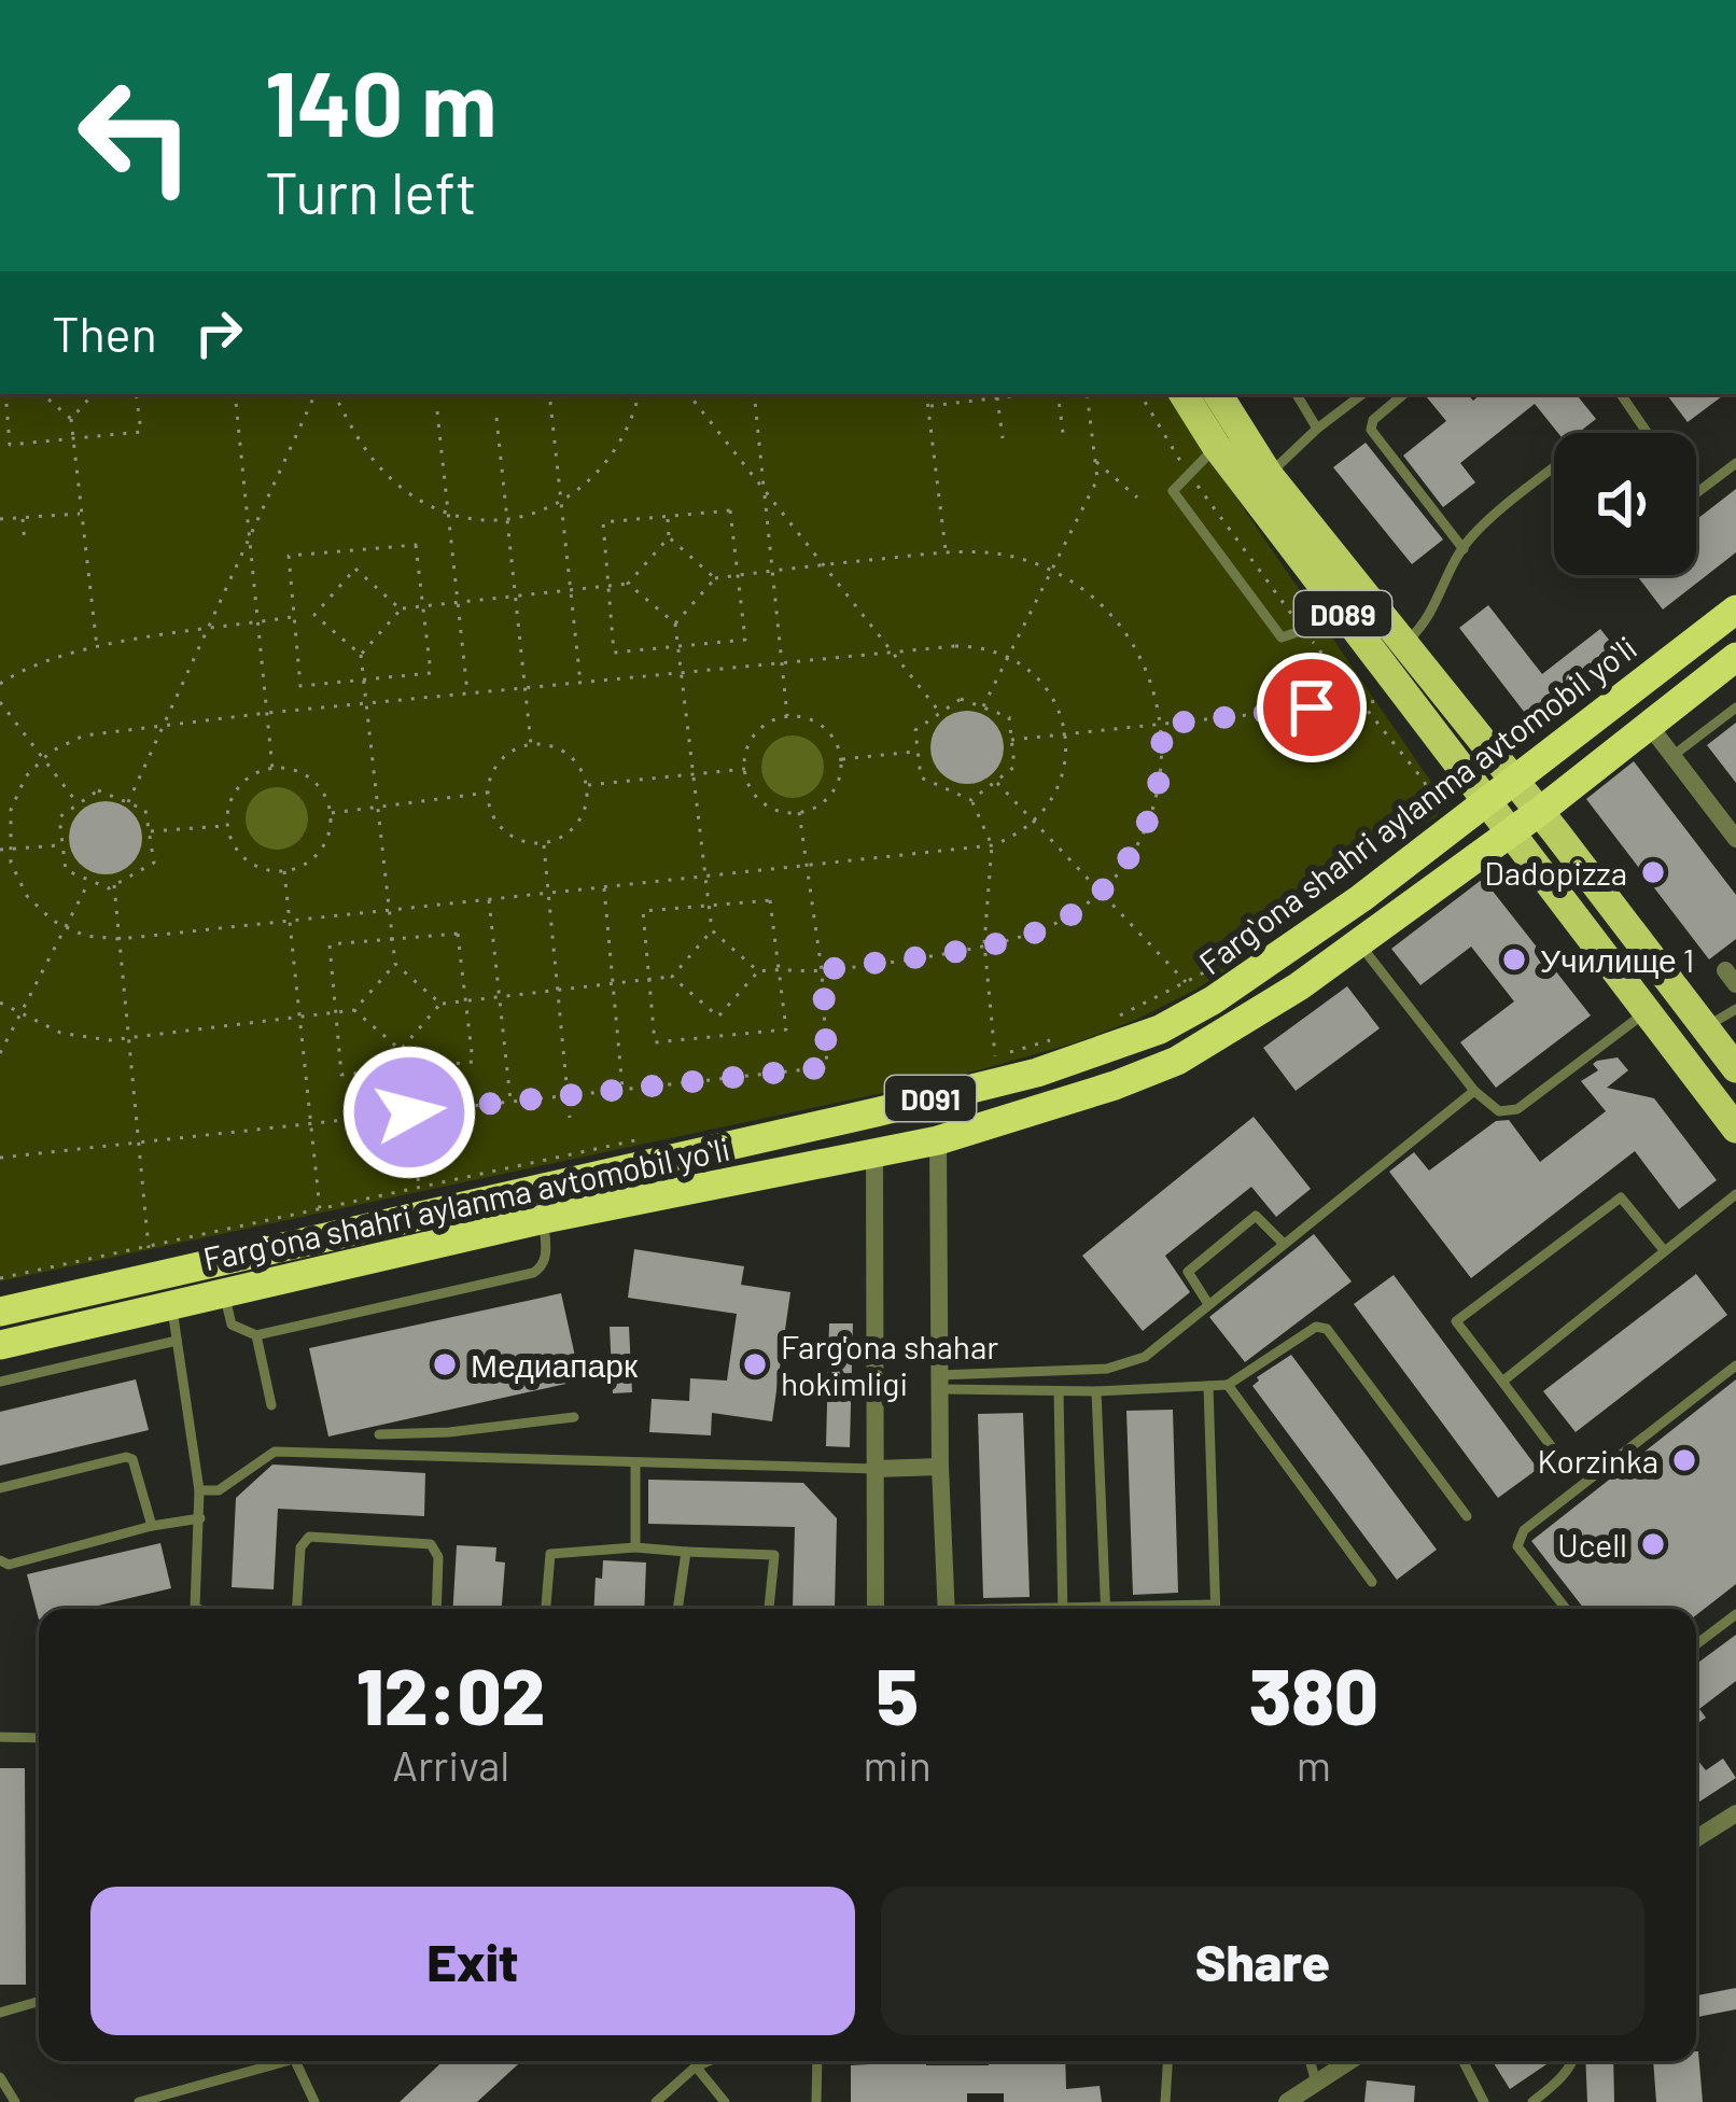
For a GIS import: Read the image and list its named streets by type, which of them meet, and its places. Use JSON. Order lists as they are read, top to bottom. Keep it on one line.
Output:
{"streets":{"highway":["Fargʻona shahri aylanma avtomobil yoʻli","D091"],"main road":["D089"]},"crossings":[["D089","Fargʻona shahri aylanma avtomobil yoʻli"]],"places":["Dadopizza","Училище 1","Медиапарк","Farg'ona shahar hokimligi","Korzinka","Ucell"],"page":{"turn":["140 m","Turn left"],"then":"Then","eta":["12:02","Arrival","5","min","380","m"],"buttons":["Exit","Share"]}}
